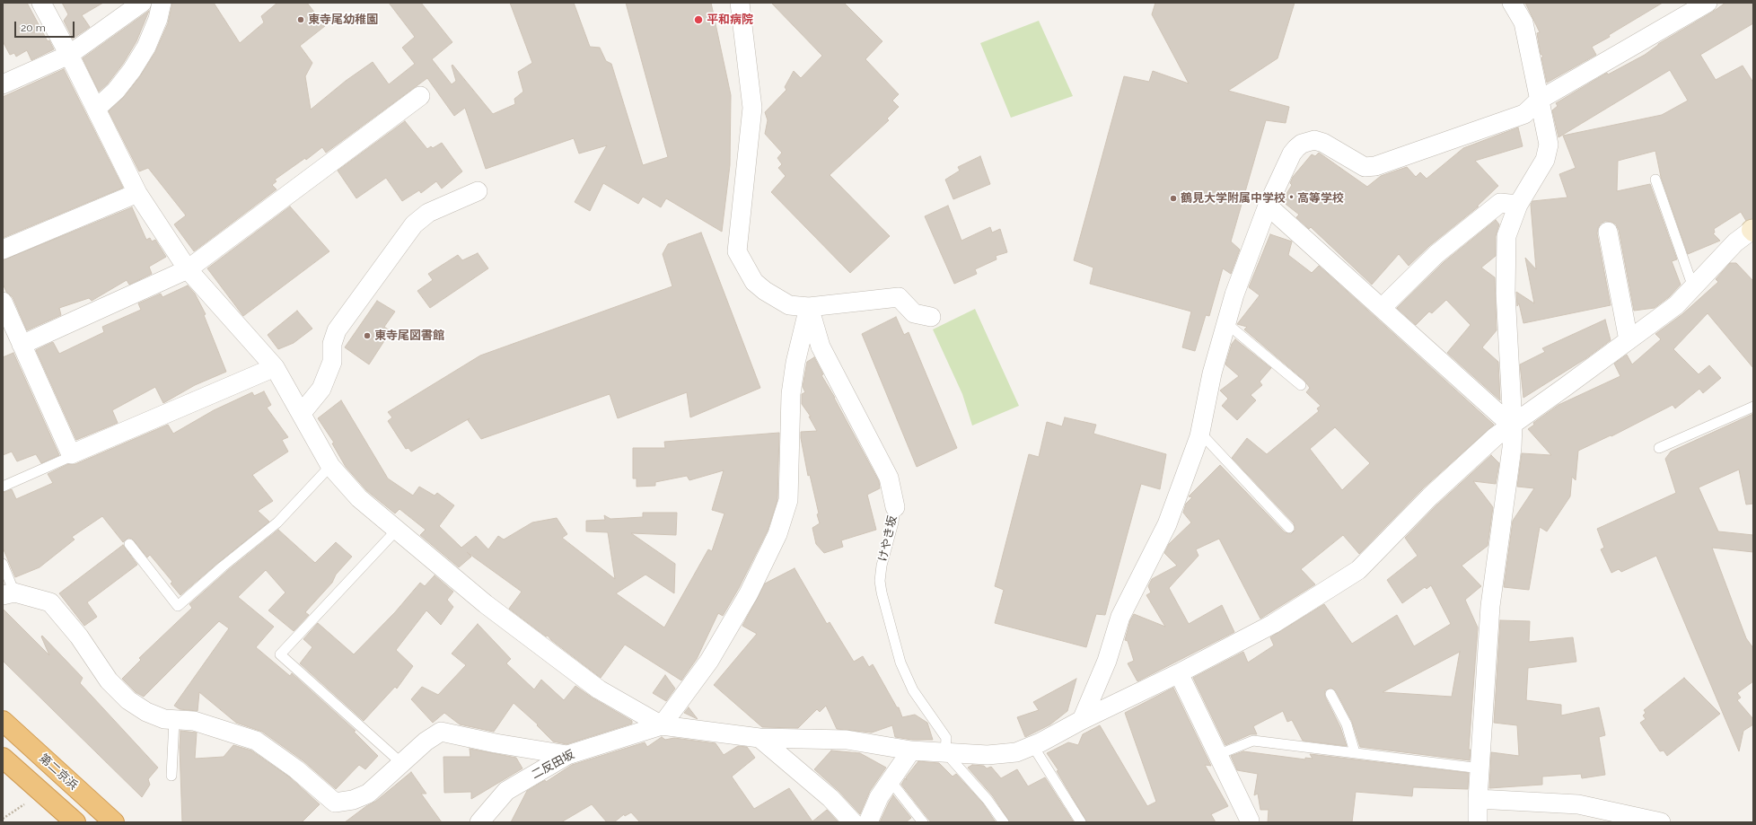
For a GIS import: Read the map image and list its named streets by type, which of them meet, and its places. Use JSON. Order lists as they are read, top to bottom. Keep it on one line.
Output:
{"streets":{"highway":["第二京浜"],"street":["けやき坂","二反田坂"]},"places":["東寺尾幼稚園","平和病院","鶴見大学附属中学校・高等学校","東寺尾図書館"],"scale_bar":"20 m"}
